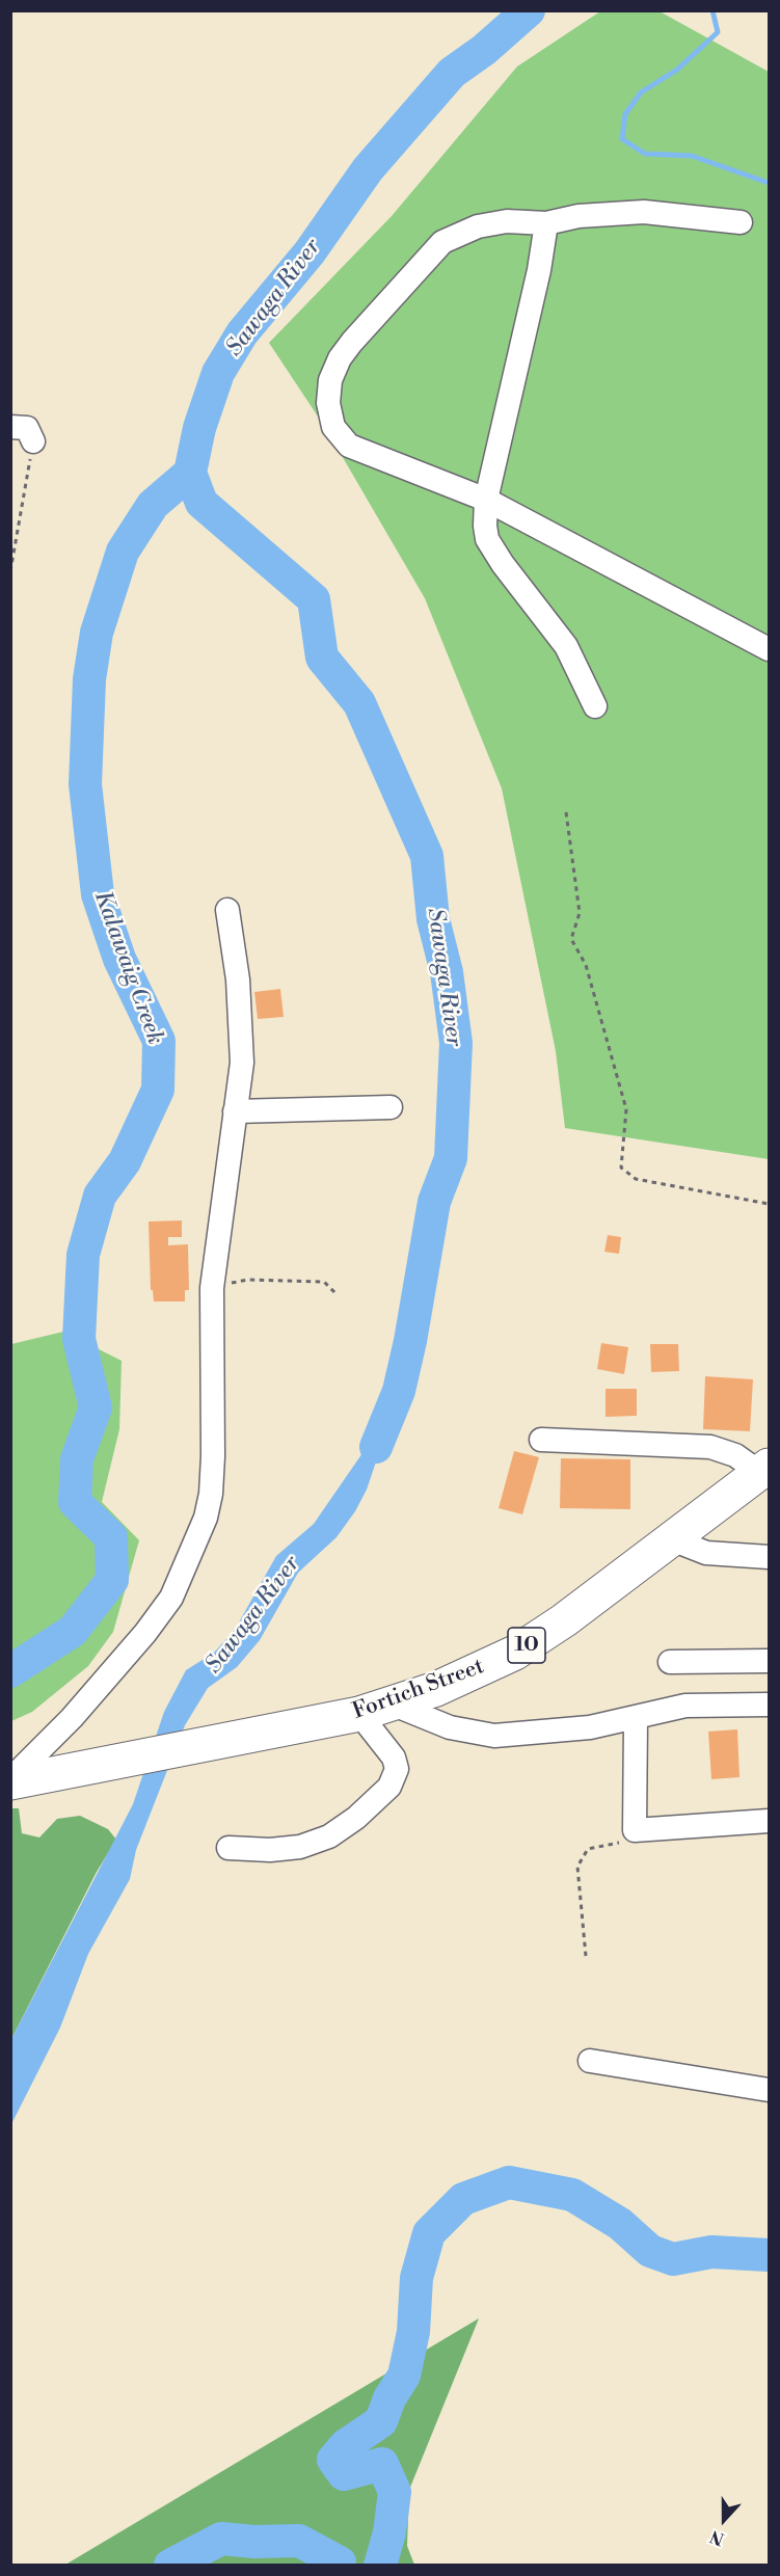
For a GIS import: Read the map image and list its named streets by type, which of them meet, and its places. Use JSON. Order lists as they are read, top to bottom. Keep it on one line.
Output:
{"streets":{"highway":["10","Fortich Street"]},"water":["Sawaga River","Kalawaig Creek"],"north":"bottom"}
